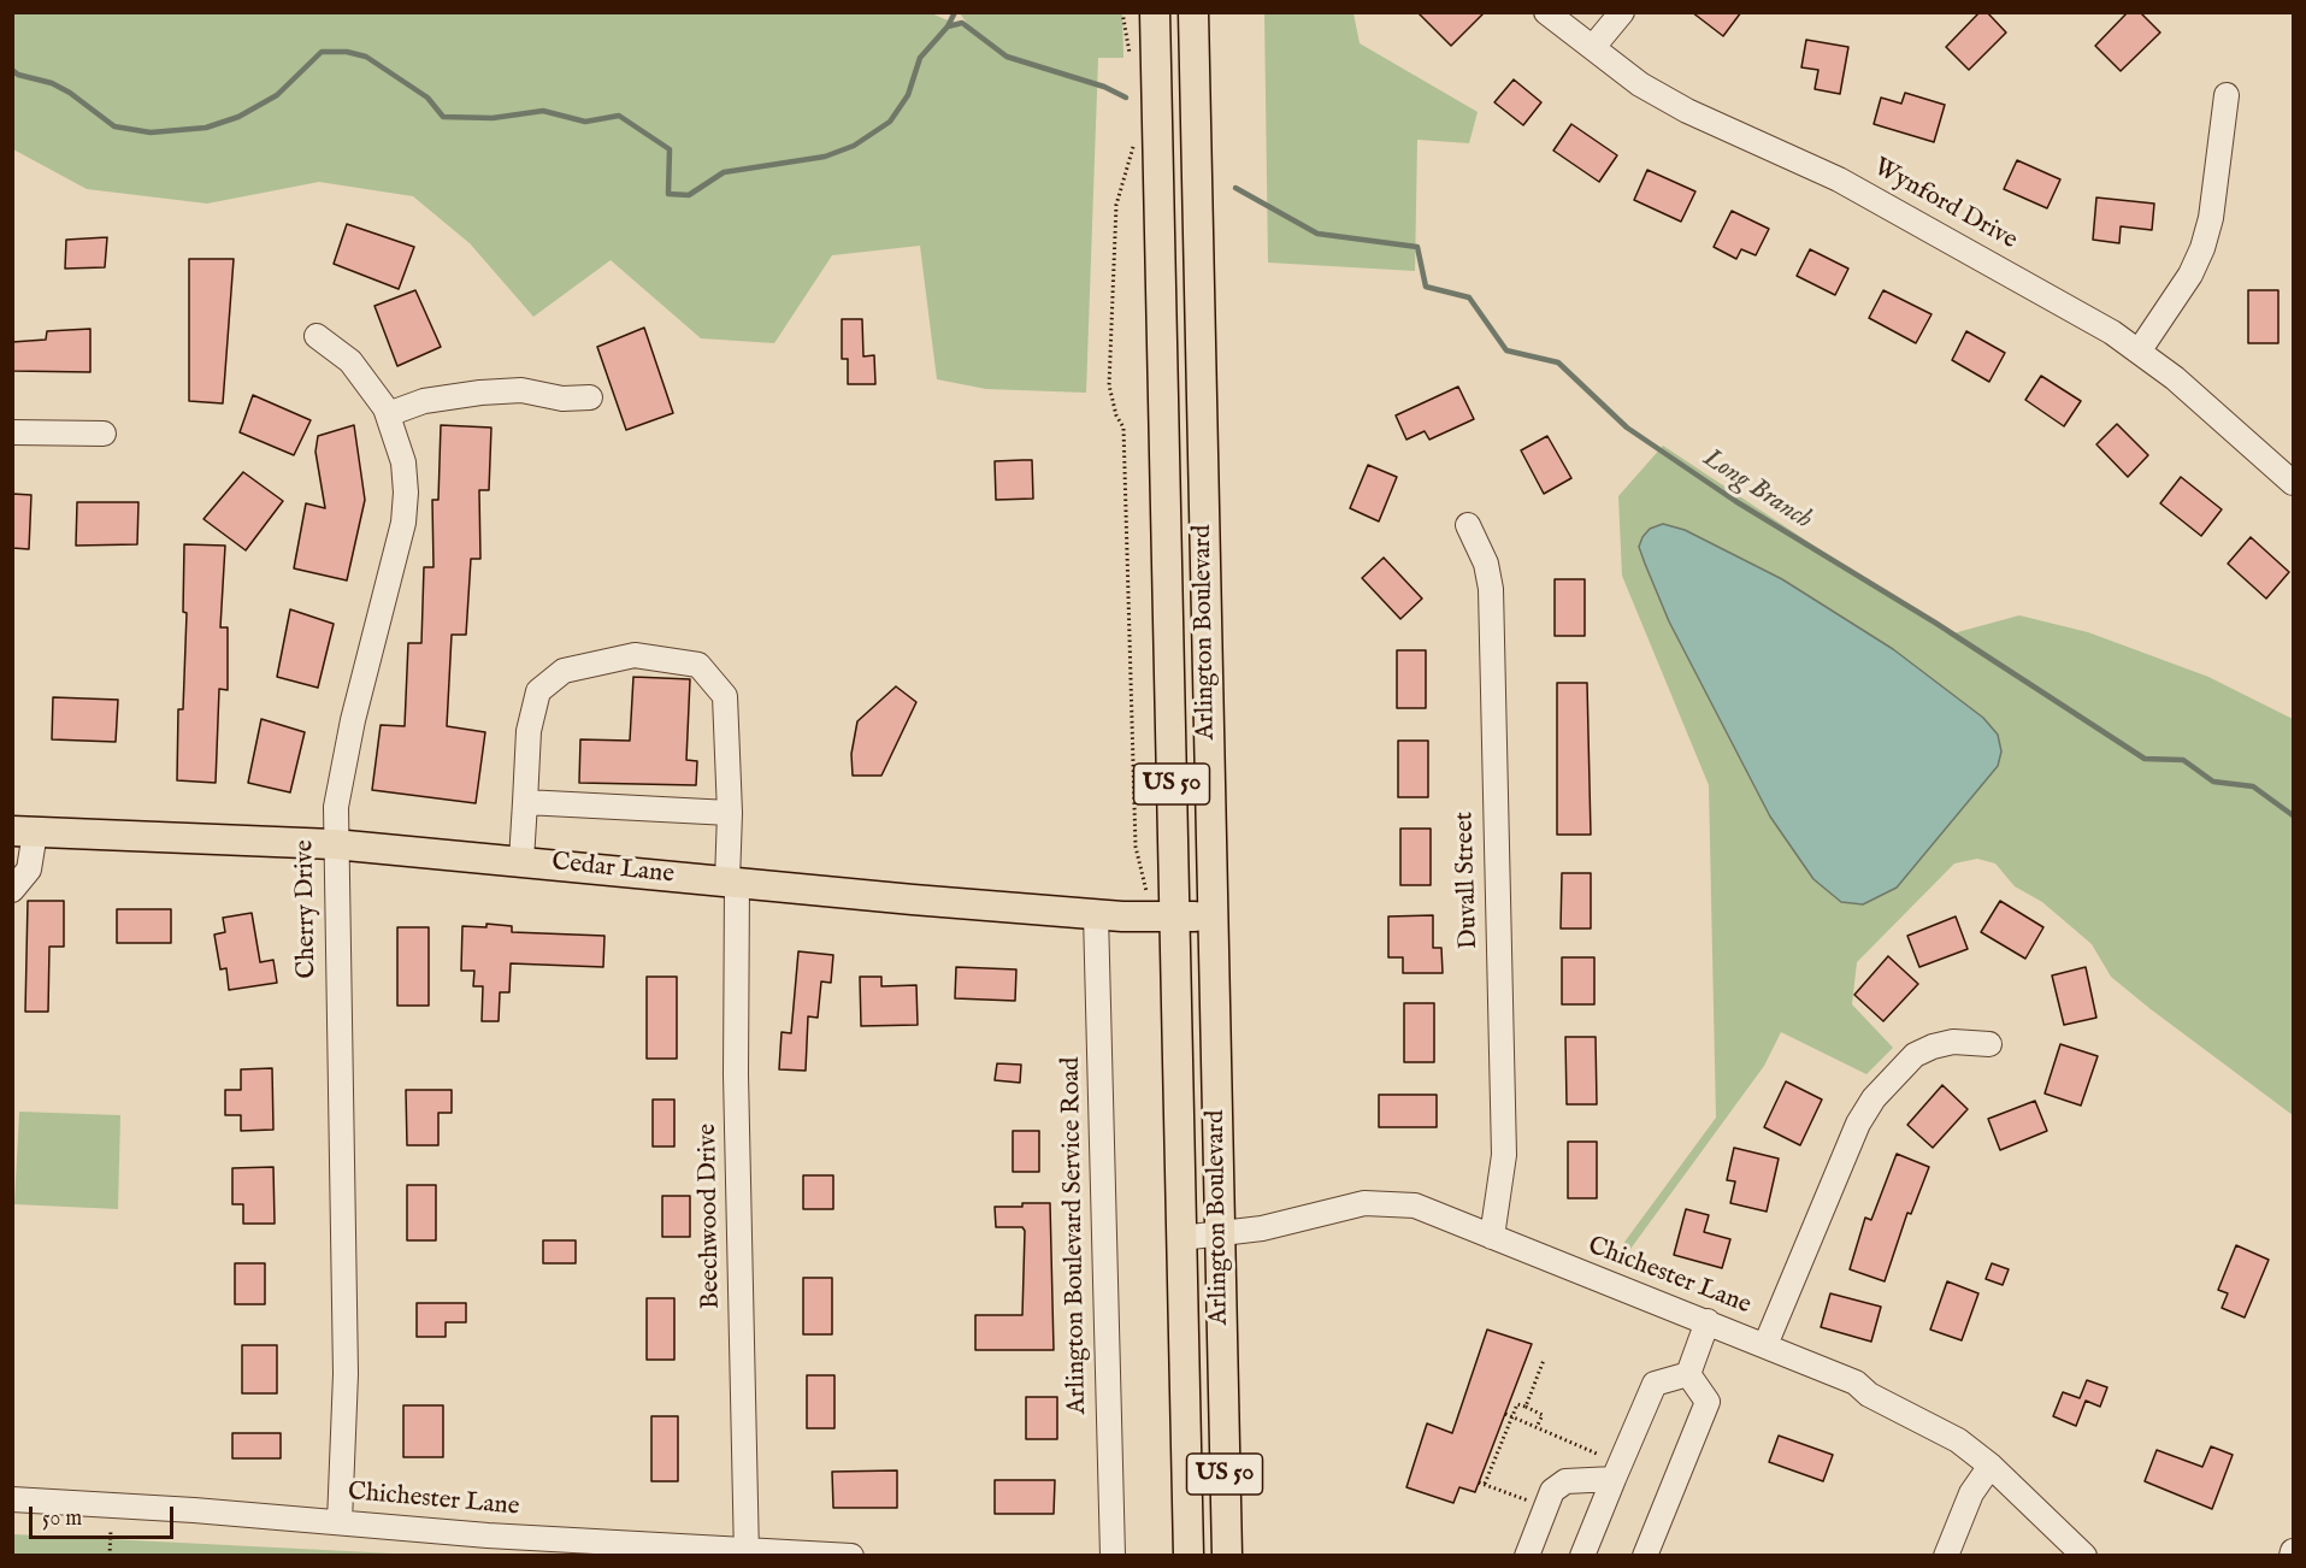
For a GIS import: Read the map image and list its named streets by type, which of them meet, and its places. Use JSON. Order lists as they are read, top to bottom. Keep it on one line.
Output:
{"streets":{"main road":["Arlington Boulevard","US 50","Cedar Lane"],"street":["Wynford Drive","Duvall Street","Cherry Drive","Beechwood Drive","Arlington Boulevard Service Road","Chichester Lane"]},"crossings":[["Arlington Boulevard","Cedar Lane"],["Arlington Boulevard","Chichester Lane"],["Cedar Lane","Cherry Drive"],["Cedar Lane","Beechwood Drive"],["Cedar Lane","Arlington Boulevard Service Road"],["Duvall Street","Chichester Lane"],["Cherry Drive","Chichester Lane"],["Beechwood Drive","Chichester Lane"]],"water":["Long Branch"],"scale_bar":"50 m"}
